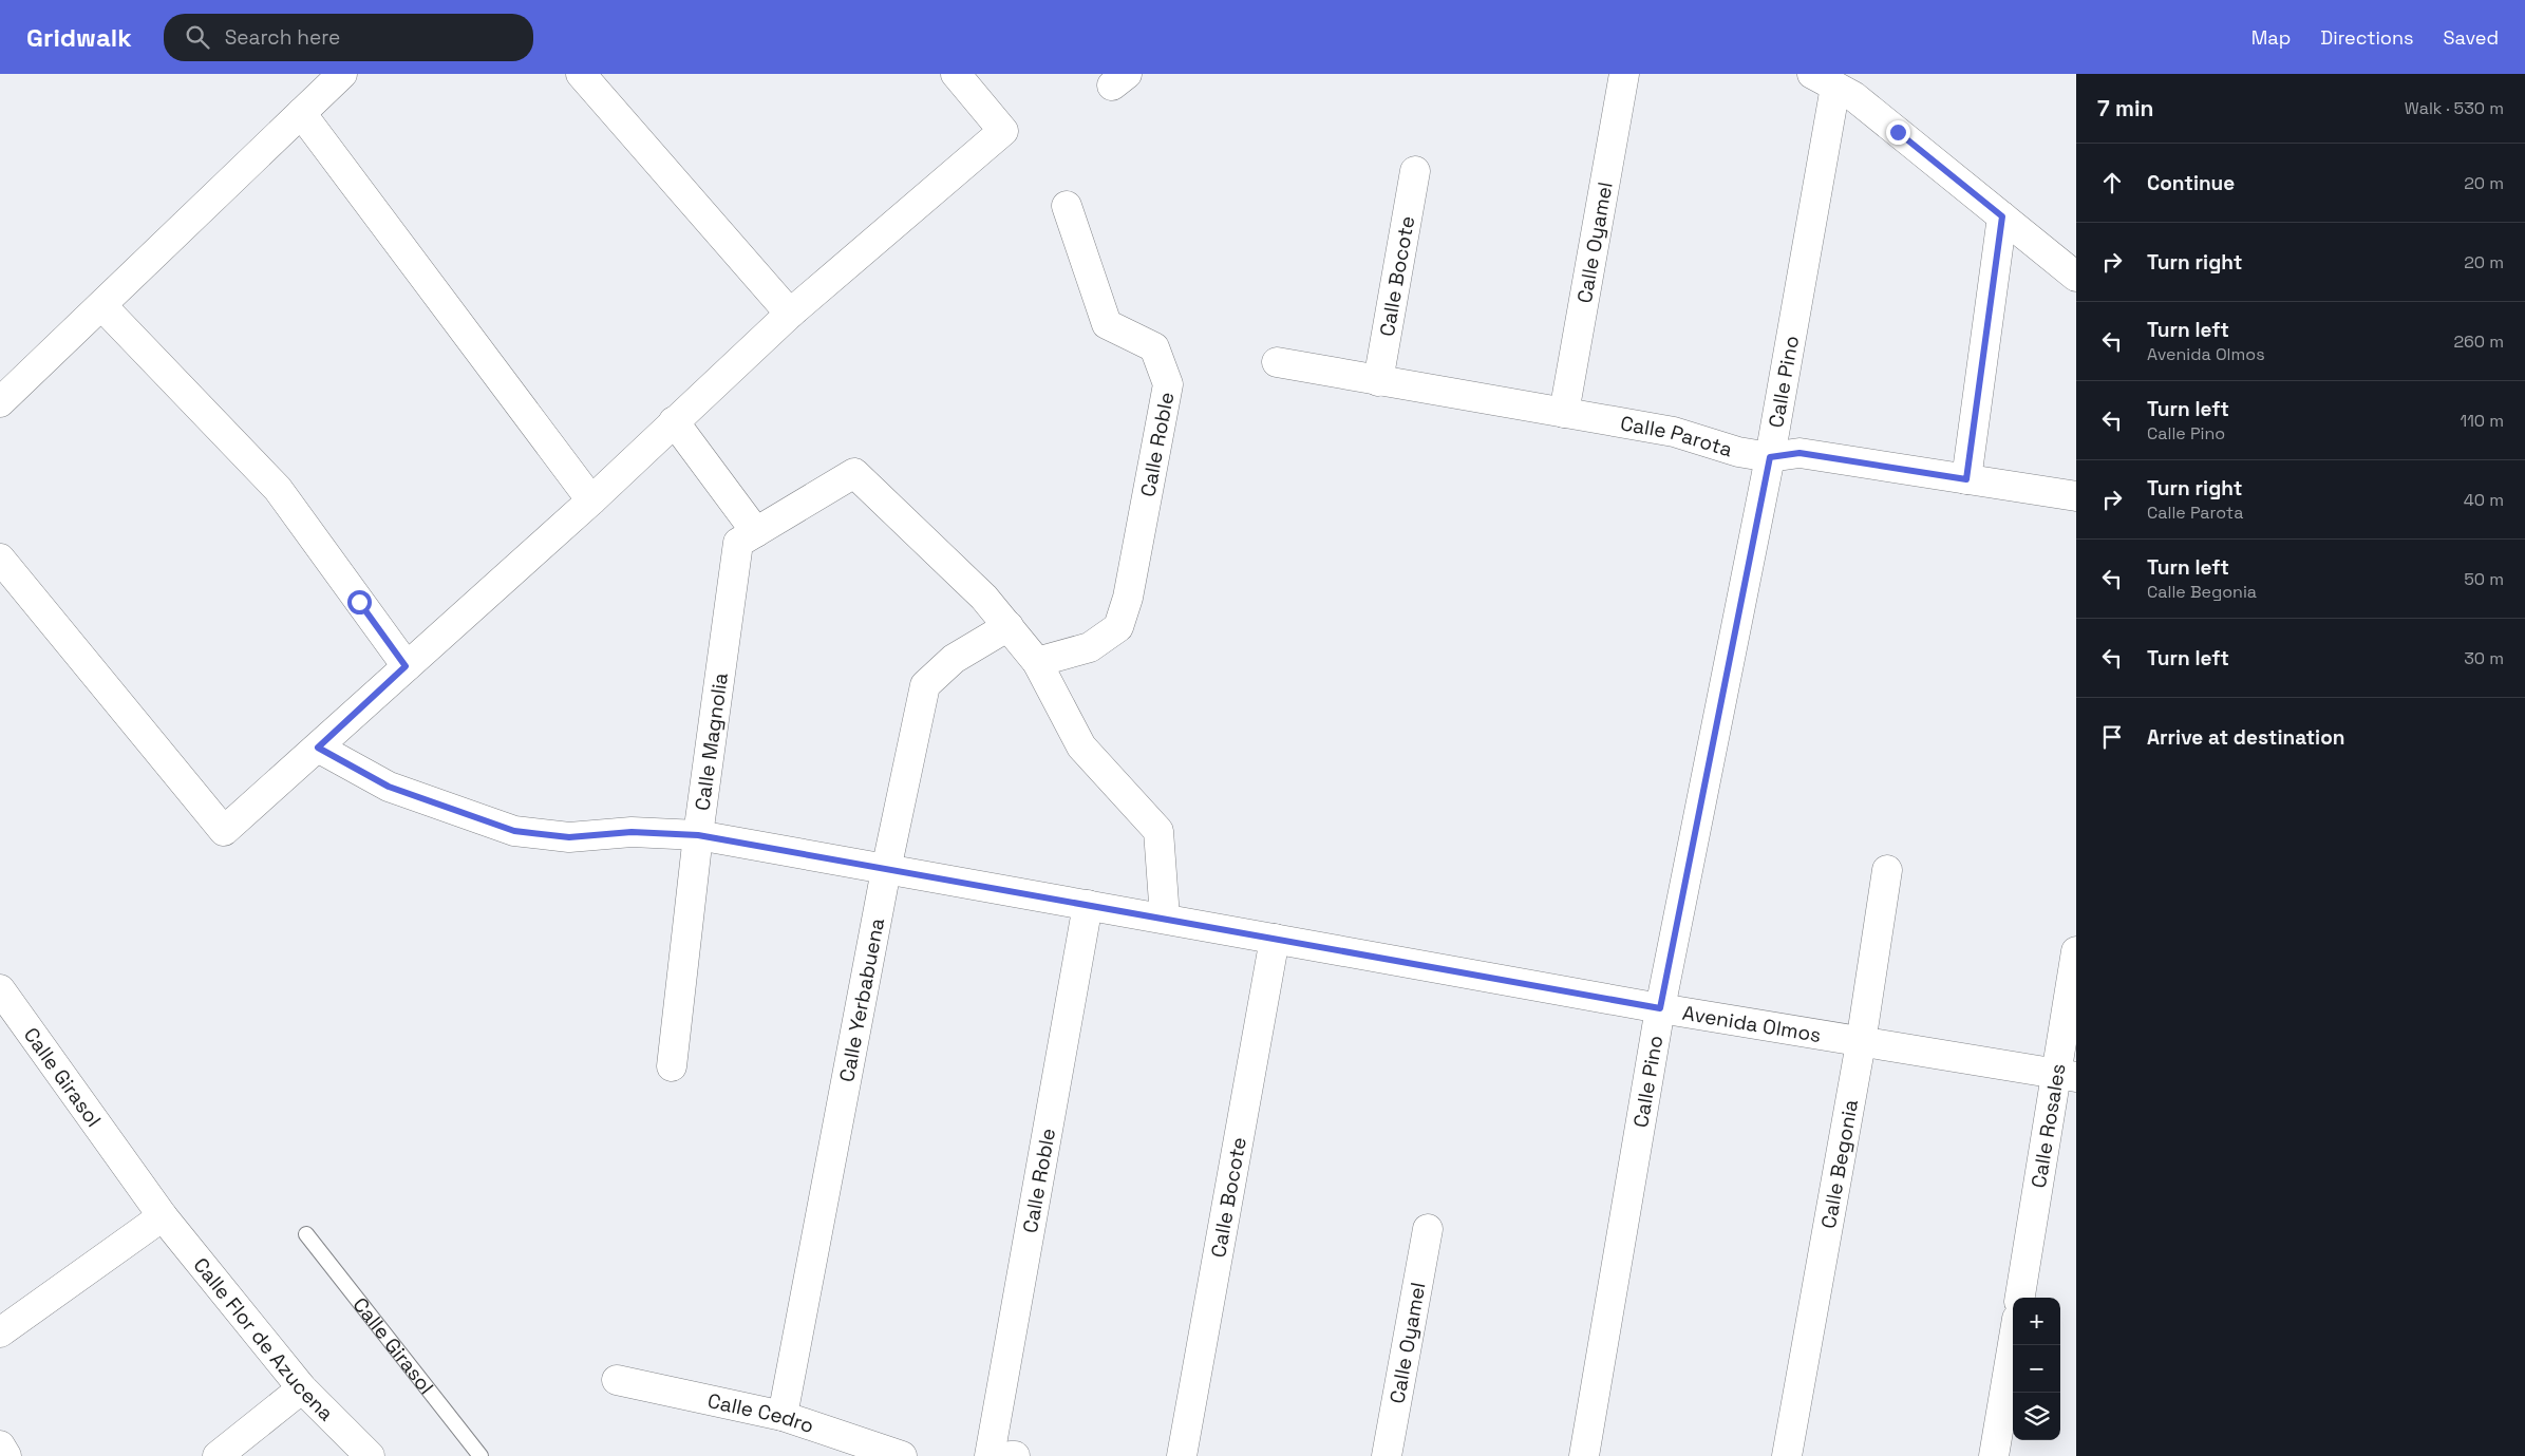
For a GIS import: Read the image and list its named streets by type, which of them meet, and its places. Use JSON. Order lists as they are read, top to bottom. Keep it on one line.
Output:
{"streets":{"street":["Calle Oyamel","Calle Bocote","Calle Pino","Calle Parota","Calle Roble","Calle Magnolia","Calle Yerbabuena","Avenida Olmos","Calle Girasol","Calle Rosales","Calle Begonia","Calle Flor de Azucena","Calle Cedro"]},"crossings":[["Calle Oyamel","Calle Parota"],["Calle Bocote","Calle Parota"],["Calle Bocote","Avenida Olmos"],["Calle Pino","Calle Parota"],["Calle Pino","Avenida Olmos"],["Calle Roble","Avenida Olmos"],["Calle Magnolia","Avenida Olmos"],["Calle Yerbabuena","Avenida Olmos"],["Calle Yerbabuena","Calle Cedro"],["Avenida Olmos","Calle Rosales"],["Avenida Olmos","Calle Begonia"],["Calle Girasol","Calle Flor de Azucena"]],"page":{"header":"Gridwalk","search":"Search here","nav":["Map","Directions","Saved"],"heading":["7 min","Walk · 530 m"],"list":[["Continue","20 m"],["Turn right","20 m"],["Turn left","Avenida Olmos","260 m"],["Turn left","Calle Pino","110 m"],["Turn right","Calle Parota","40 m"],["Turn left","Calle Begonia","50 m"],["Turn left","30 m"],"Arrive at destination"],"map_buttons":["+","−"]}}
